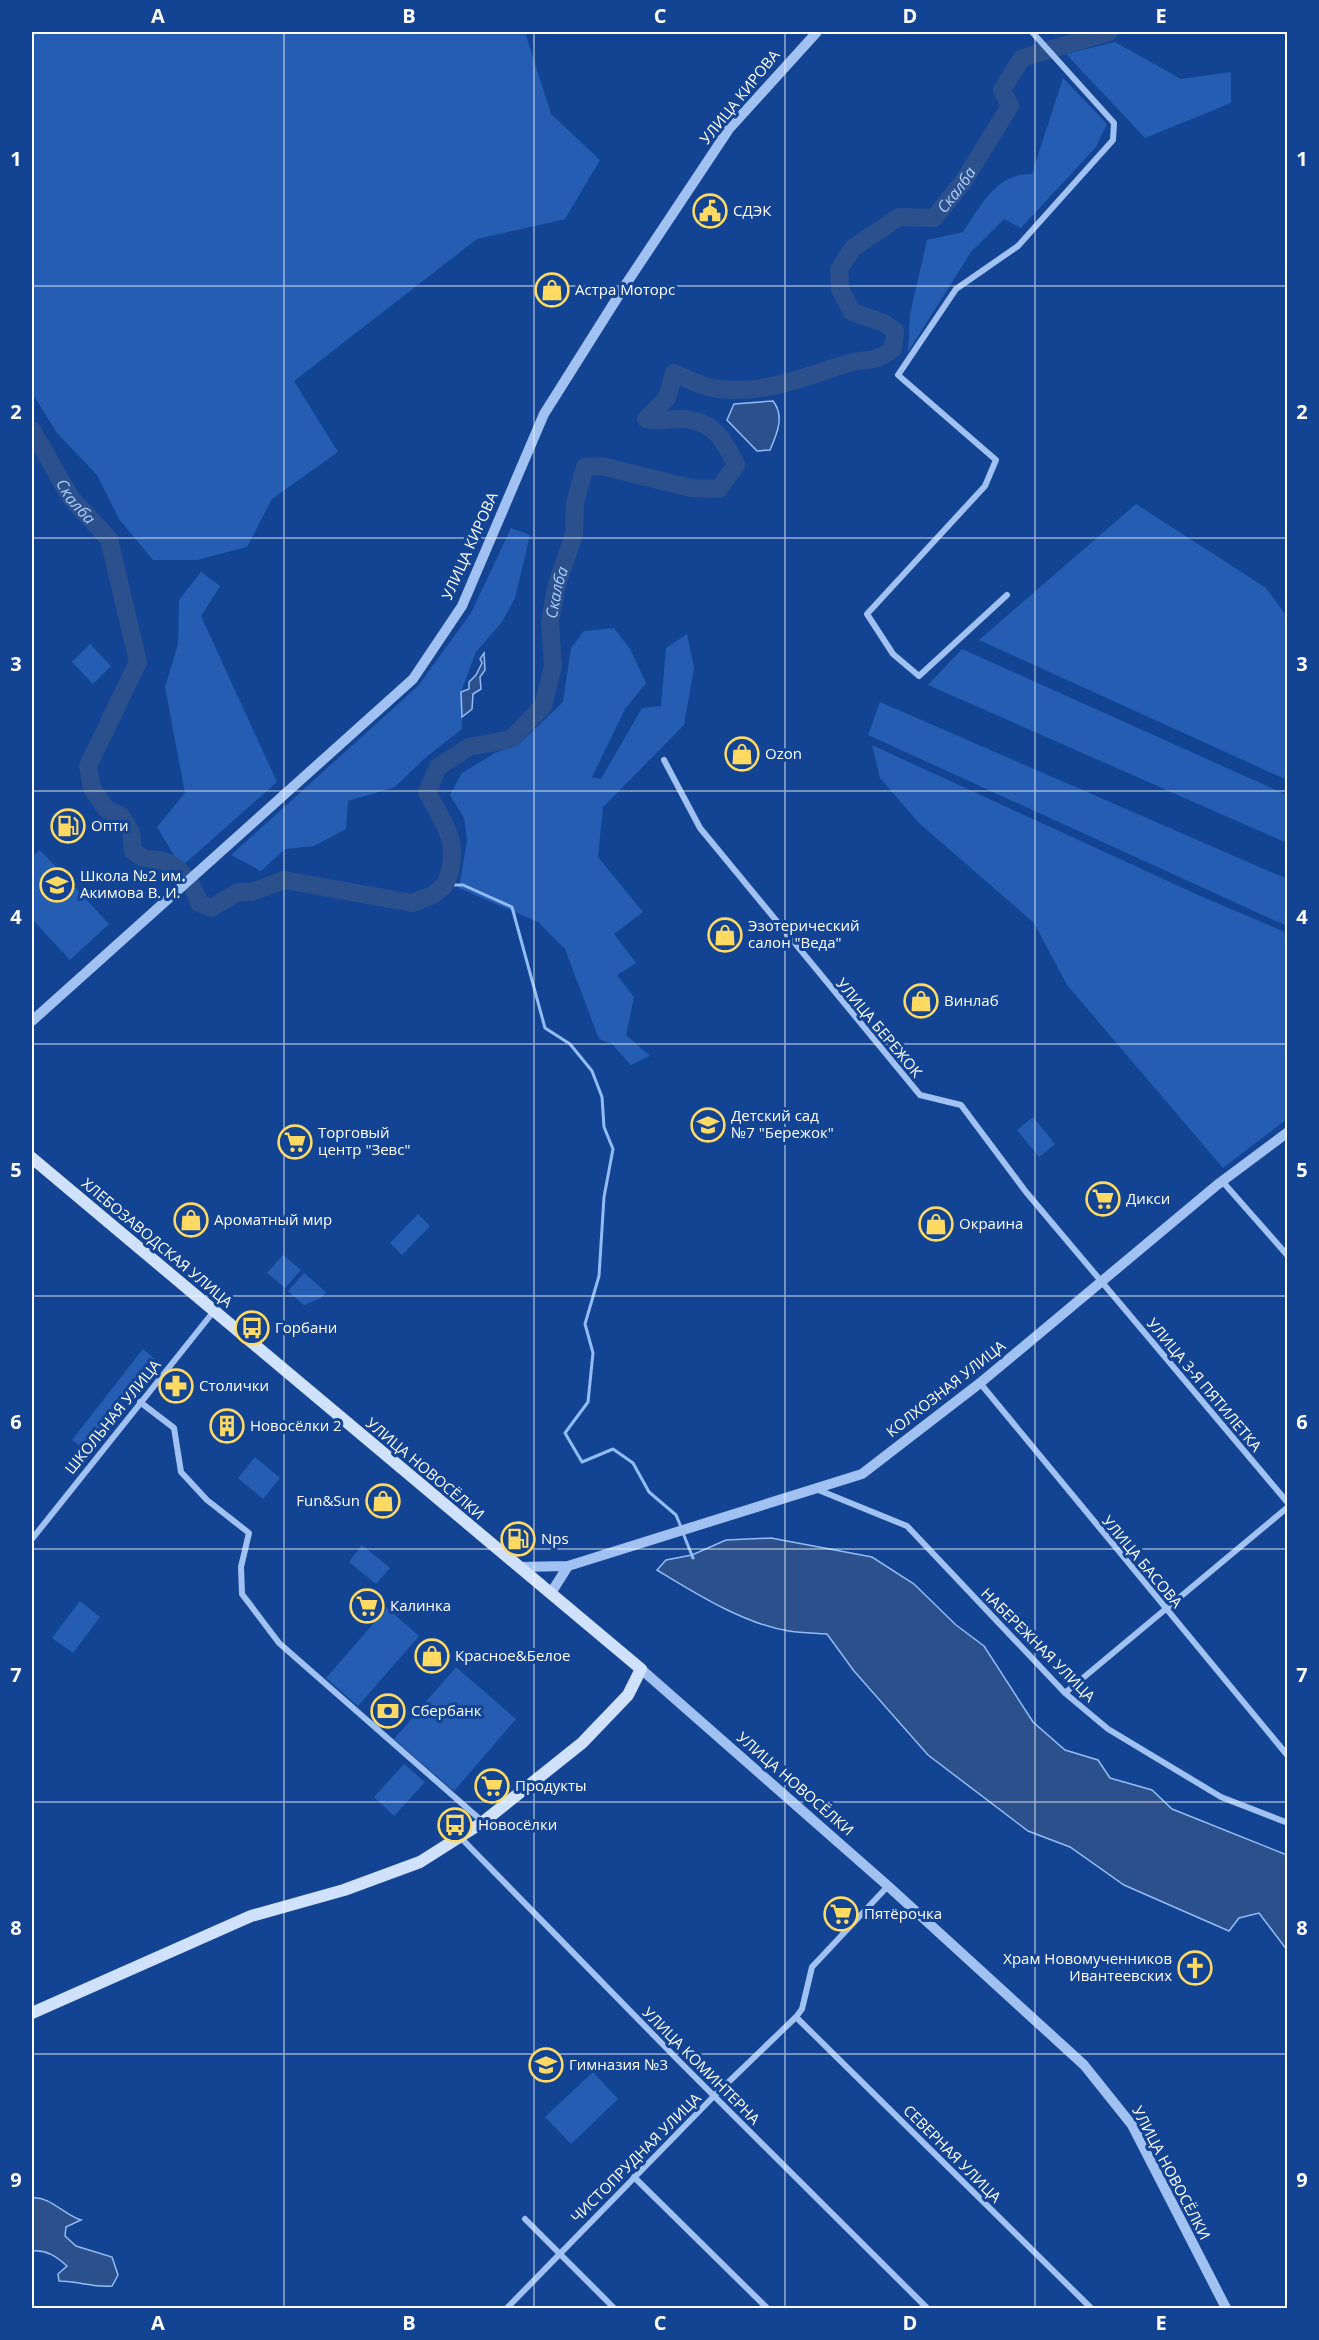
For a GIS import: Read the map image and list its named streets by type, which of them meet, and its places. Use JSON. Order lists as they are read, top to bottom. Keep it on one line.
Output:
{"streets":{"main road":["ХЛЕБОЗАВОДСКАЯ УЛИЦА","УЛИЦА НОВОСЁЛКИ"],"street":["УЛИЦА КИРОВА","УЛИЦА БЕРЕЖОК","УЛИЦА 3-Я ПЯТИЛЕТКА","КОЛХОЗНАЯ УЛИЦА","ШКОЛЬНАЯ УЛИЦА","УЛИЦА БАСОВА","НАБЕРЕЖНАЯ УЛИЦА","УЛИЦА КОМИНТЕРНА","СЕВЕРНАЯ УЛИЦА","ЧИСТОПРУДНАЯ УЛИЦА"]},"crossings":[["УЛИЦА БЕРЕЖОК","УЛИЦА 3-Я ПЯТИЛЕТКА"],["УЛИЦА БЕРЕЖОК","КОЛХОЗНАЯ УЛИЦА"],["ХЛЕБОЗАВОДСКАЯ УЛИЦА","ШКОЛЬНАЯ УЛИЦА"],["ХЛЕБОЗАВОДСКАЯ УЛИЦА","УЛИЦА НОВОСЁЛКИ"],["УЛИЦА 3-Я ПЯТИЛЕТКА","КОЛХОЗНАЯ УЛИЦА"],["КОЛХОЗНАЯ УЛИЦА","УЛИЦА НОВОСЁЛКИ"],["КОЛХОЗНАЯ УЛИЦА","УЛИЦА БАСОВА"],["КОЛХОЗНАЯ УЛИЦА","НАБЕРЕЖНАЯ УЛИЦА"],["УЛИЦА НОВОСЁЛКИ","ЧИСТОПРУДНАЯ УЛИЦА"],["УЛИЦА КОМИНТЕРНА","ЧИСТОПРУДНАЯ УЛИЦА"],["СЕВЕРНАЯ УЛИЦА","ЧИСТОПРУДНАЯ УЛИЦА"]],"water":["Скалба"],"places":{"public building":["СДЭК"],"shop":["Астра Моторс","Ozon","Эзотерический салон \"Веда\"","Винлаб","Ароматный мир","Окраина","Fun&Sun","Красное&Белое"],"fuel station":["Опти","Nps"],"school or university":["Школа №2 им. Акимова В. И.","Детский сад №7 \"Бережок\"","Гимназия №3"],"supermarket":["Торговый центр \"Зевс\"","Дикси","Калинка","Продукты","Пятёрочка"],"bus stop":["Горбани","Новосёлки"],"pharmacy":["Столички"],"building":["Новосёлки 2"],"bank":["Сбербанк"],"church":["Храм Новомученников Ивантеевских"]},"grid":{"columns":["A","B","C","D","E"],"rows":["1","2","3","4","5","6","7","8","9"]}}
